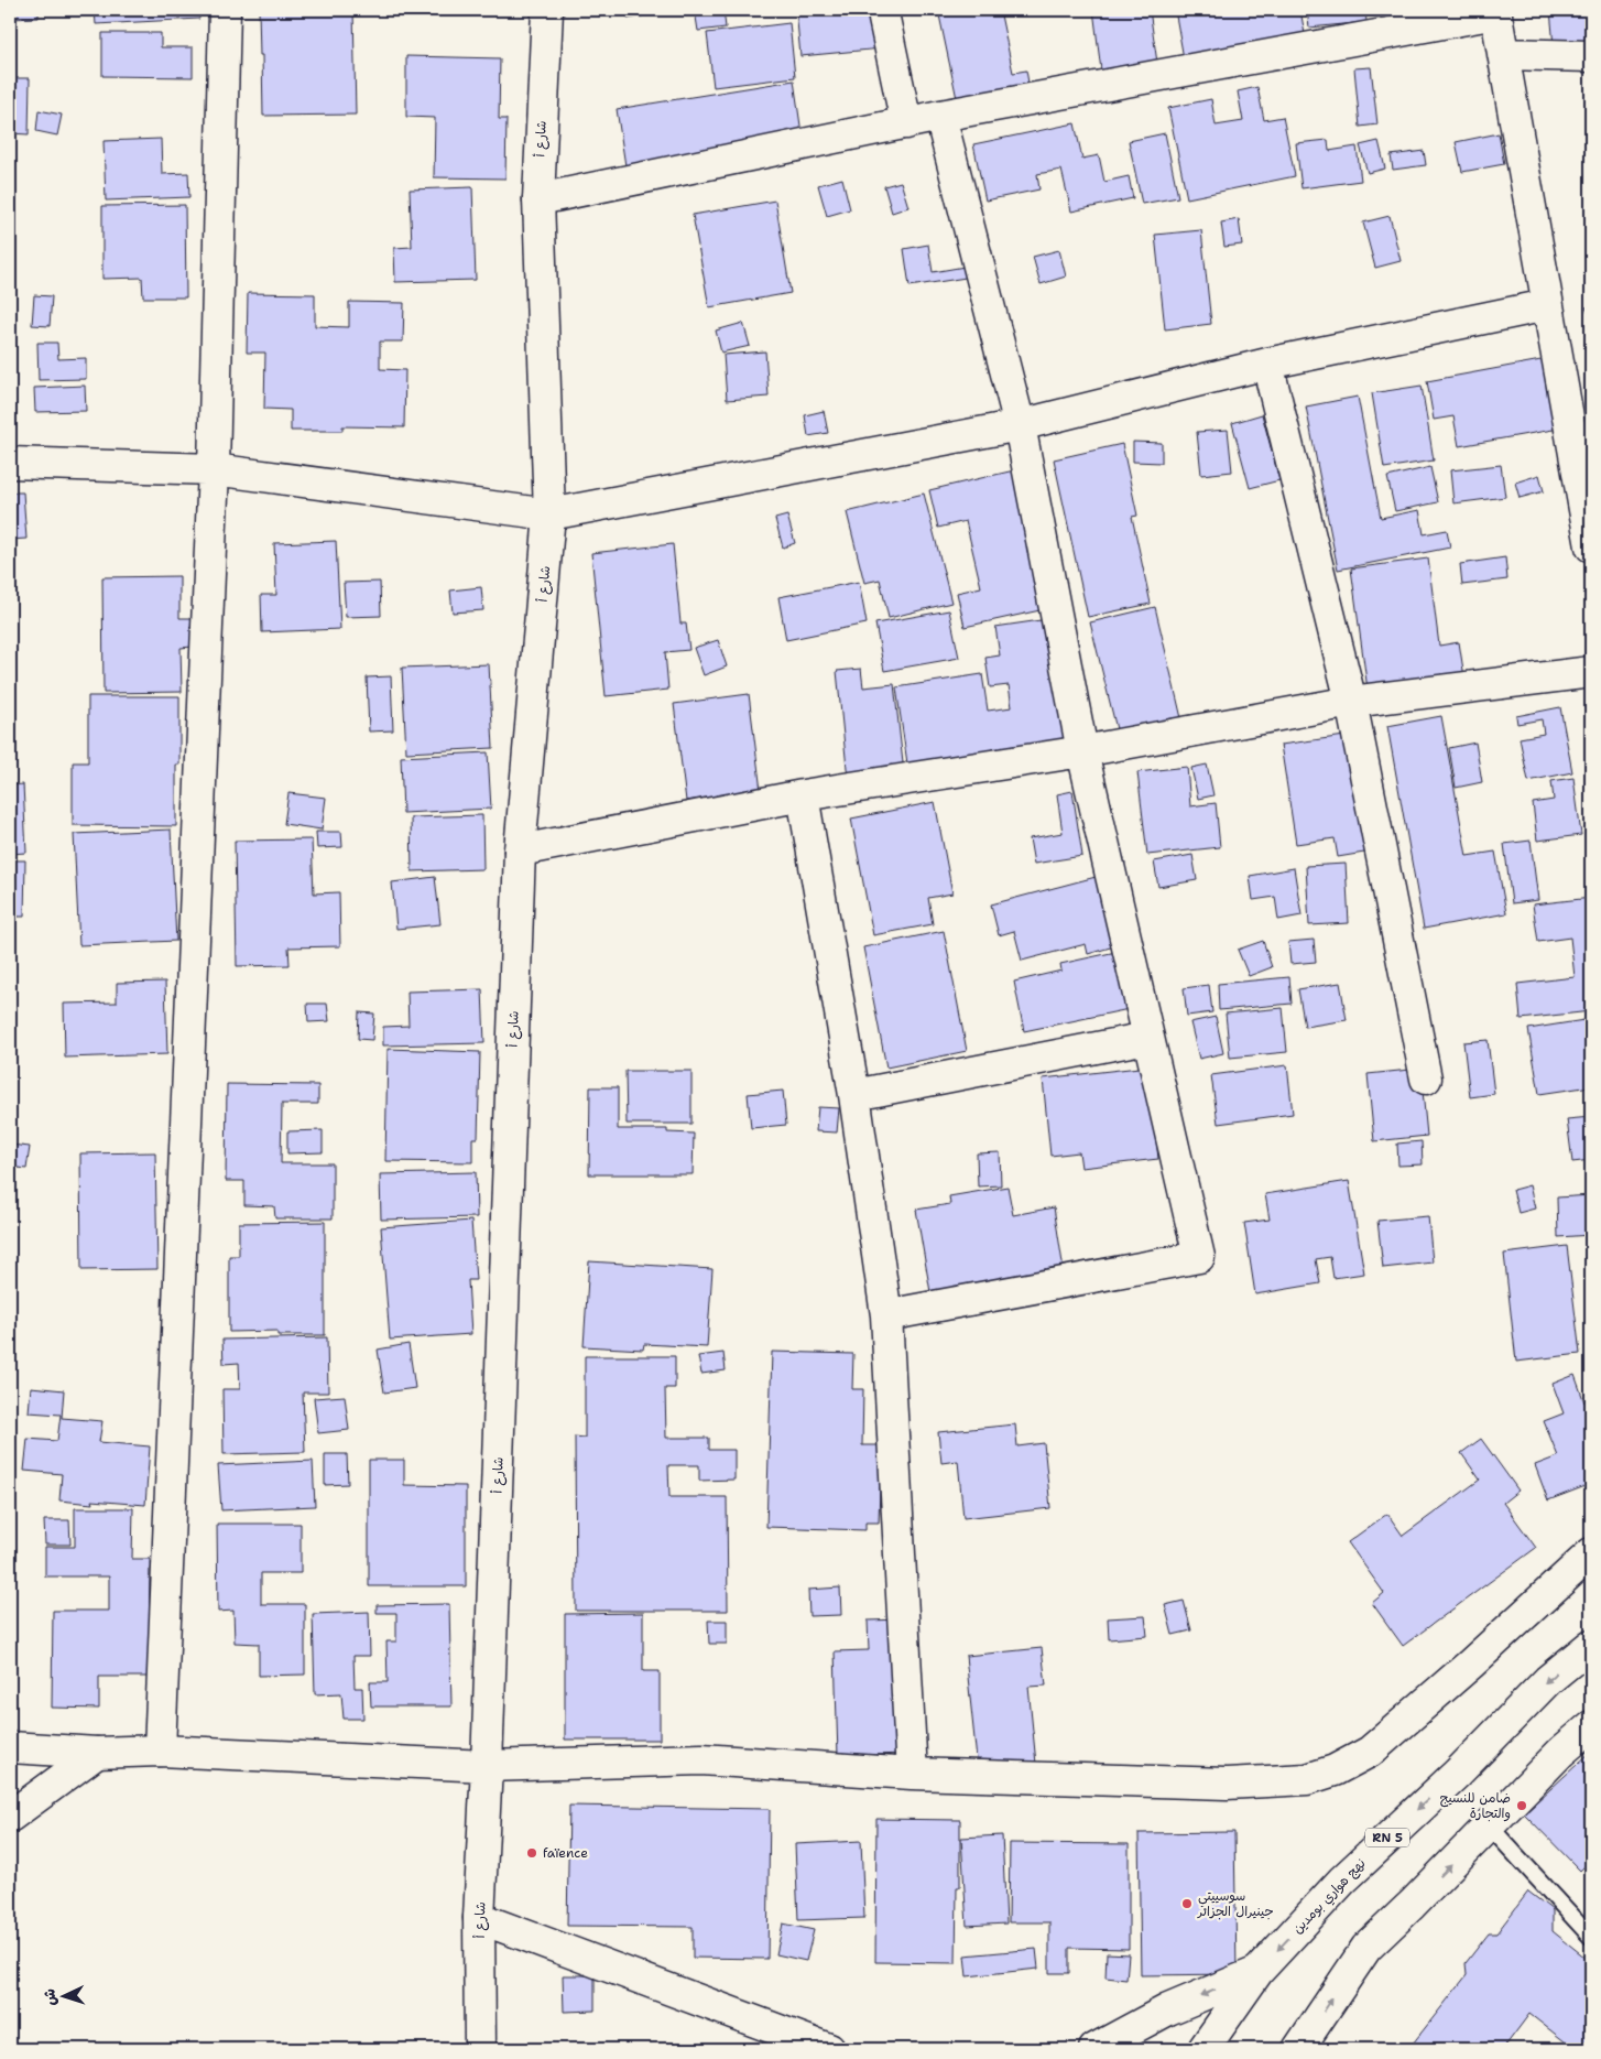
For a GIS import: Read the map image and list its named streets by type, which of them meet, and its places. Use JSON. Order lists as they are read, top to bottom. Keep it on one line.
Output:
{"streets":{"street":["شارع أ","RN 5","نهج هواري بومدين"]},"places":["ضامن للنسيج والتجارة","faïence","سوسييتي جينيرال الجزائر"],"north":"left"}
